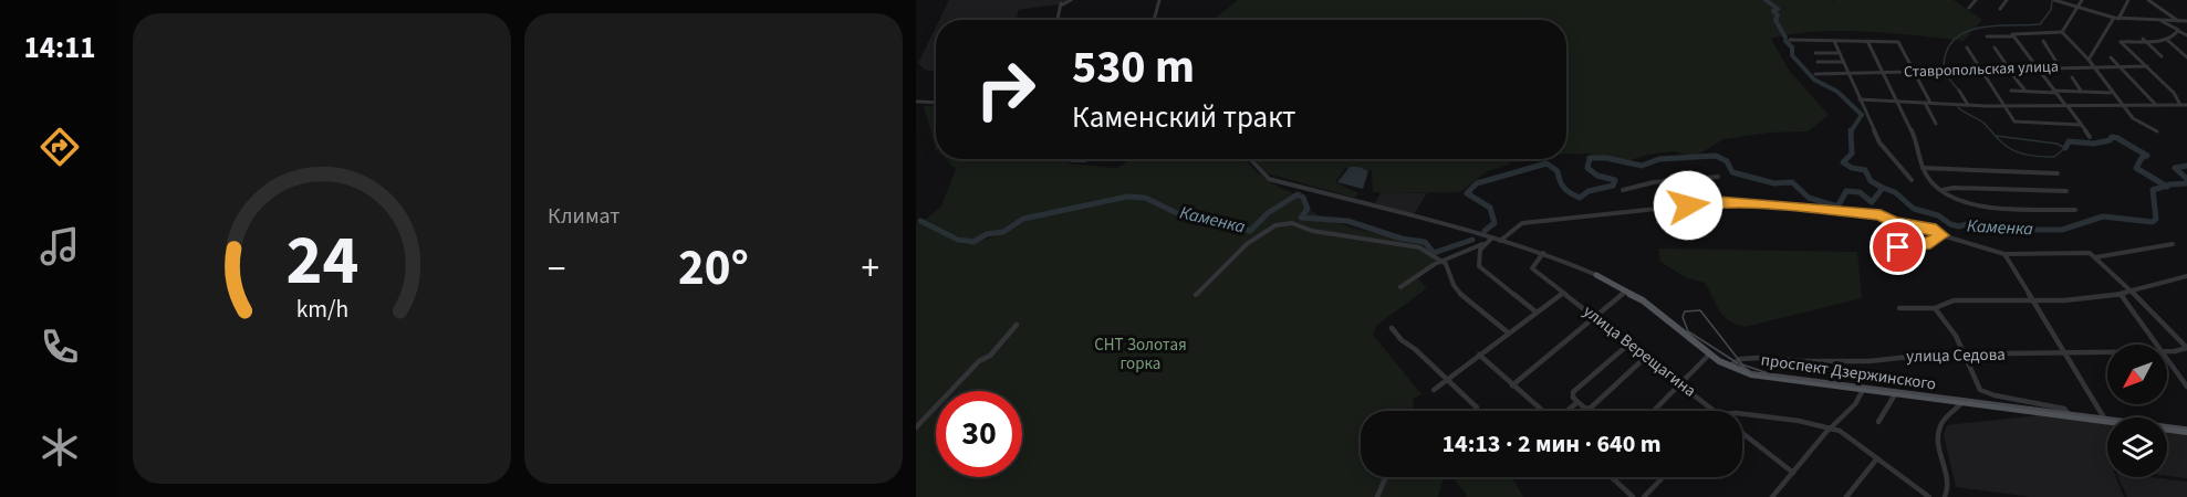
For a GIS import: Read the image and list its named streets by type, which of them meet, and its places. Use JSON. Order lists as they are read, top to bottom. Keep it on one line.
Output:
{"streets":{"main road":["проспект Дзержинского"],"street":["Ставропольская улица","улица Верещагина","улица Седова"]},"crossings":[["улица Верещагина","проспект Дзержинского"],["улица Седова","проспект Дзержинского"]],"water":["Каменка"],"parks":["СНТ Золотая горка"],"north":"bottom left","page":{"tabs":"14:11","tile":"Климат","turn":["530 m","Каменский тракт"],"heat":["−","20°","+"],"limit":"30","trip":"14:13 · 2 мин · 640 m","gauge":["24","km/h"]}}
